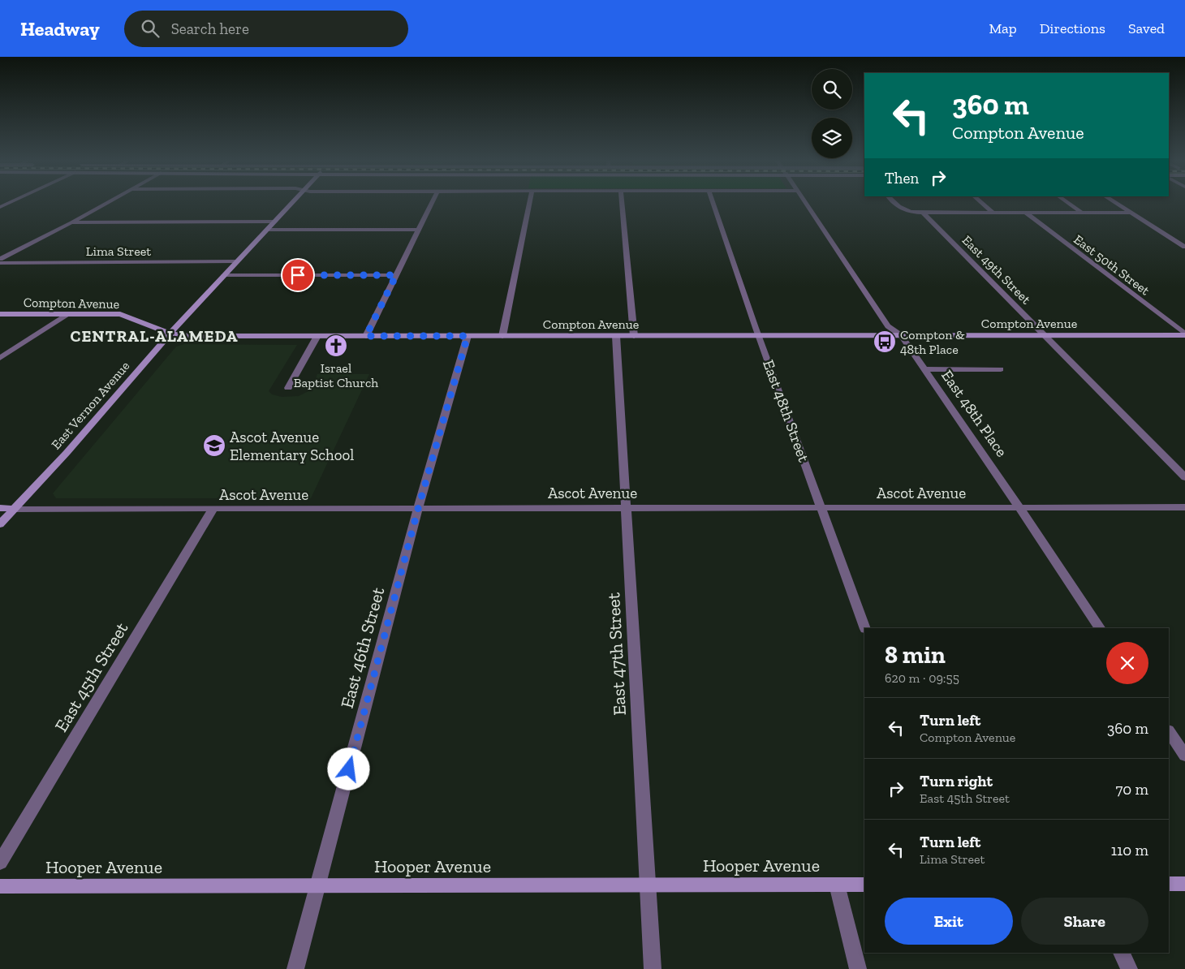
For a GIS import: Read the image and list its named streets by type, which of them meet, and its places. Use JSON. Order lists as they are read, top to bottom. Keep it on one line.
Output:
{"streets":{"main road":["Compton Avenue","East Vernon Avenue","Ascot Avenue","Hooper Avenue"],"street":["Lima Street","East 50th Street","East 49th Street","East 48th Street","East 48th Place","East 46th Street","East 47th Street","East 45th Street"]},"crossings":[["Lima Street","East Vernon Avenue"],["East 50th Street","Compton Avenue"],["East 49th Street","Compton Avenue"],["Compton Avenue","East Vernon Avenue"],["Compton Avenue","East 48th Street"],["Compton Avenue","East 48th Place"],["Compton Avenue","East 46th Street"],["Compton Avenue","East 47th Street"],["East Vernon Avenue","Ascot Avenue"],["East 48th Street","Ascot Avenue"],["East 48th Place","Ascot Avenue"],["Ascot Avenue","East 46th Street"],["Ascot Avenue","East 47th Street"],["Ascot Avenue","East 45th Street"],["East 46th Street","Hooper Avenue"],["East 47th Street","Hooper Avenue"]],"districts":["CENTRAL-ALAMEDA"],"places":{"bus stop":["Compton & 48th Place"],"church":["Israel Baptist Church"],"school or university":["Ascot Avenue Elementary School"]},"page":{"header":"Headway","search":"Search here","nav":["Map","Directions","Saved"],"turn":["360 m","Compton Avenue"],"then":"Then","heading":["8 min","620 m · 09:55"],"list":[{"name":"Turn left","note":"Compton Avenue","value":"360 m"},{"name":"Turn right","note":"East 45th Street","value":"70 m"},{"name":"Turn left","note":"Lima Street","value":"110 m"}],"buttons":["Exit","Share"]}}
